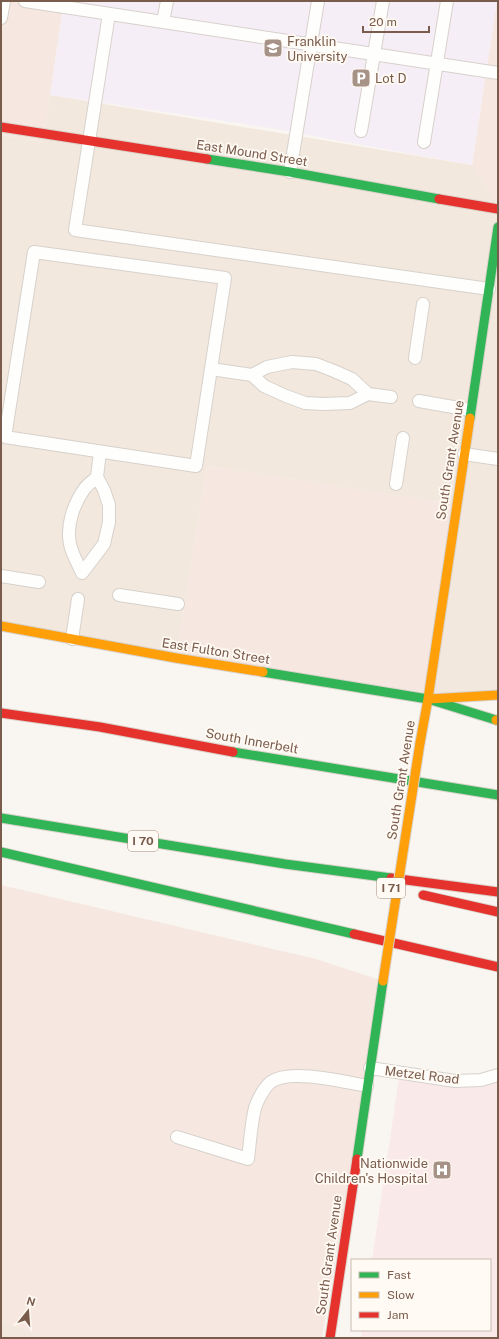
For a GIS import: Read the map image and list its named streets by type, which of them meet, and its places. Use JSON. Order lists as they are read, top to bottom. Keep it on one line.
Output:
{"streets":{"main road":["East Mound Street","South Grant Avenue","East Fulton Street","South Innerbelt","I 70","I 71"],"lane":["Metzel Road"]},"crossings":[["South Grant Avenue","East Fulton Street"],["South Grant Avenue","Metzel Road"],["I 70","I 71"]],"places":{"school or university":["Franklin University"],"parking":["Lot D"],"hospital":["Nationwide Children's Hospital"]},"legend":["Fast","Slow","Jam"],"scale_bar":"20 m","north":"top"}
